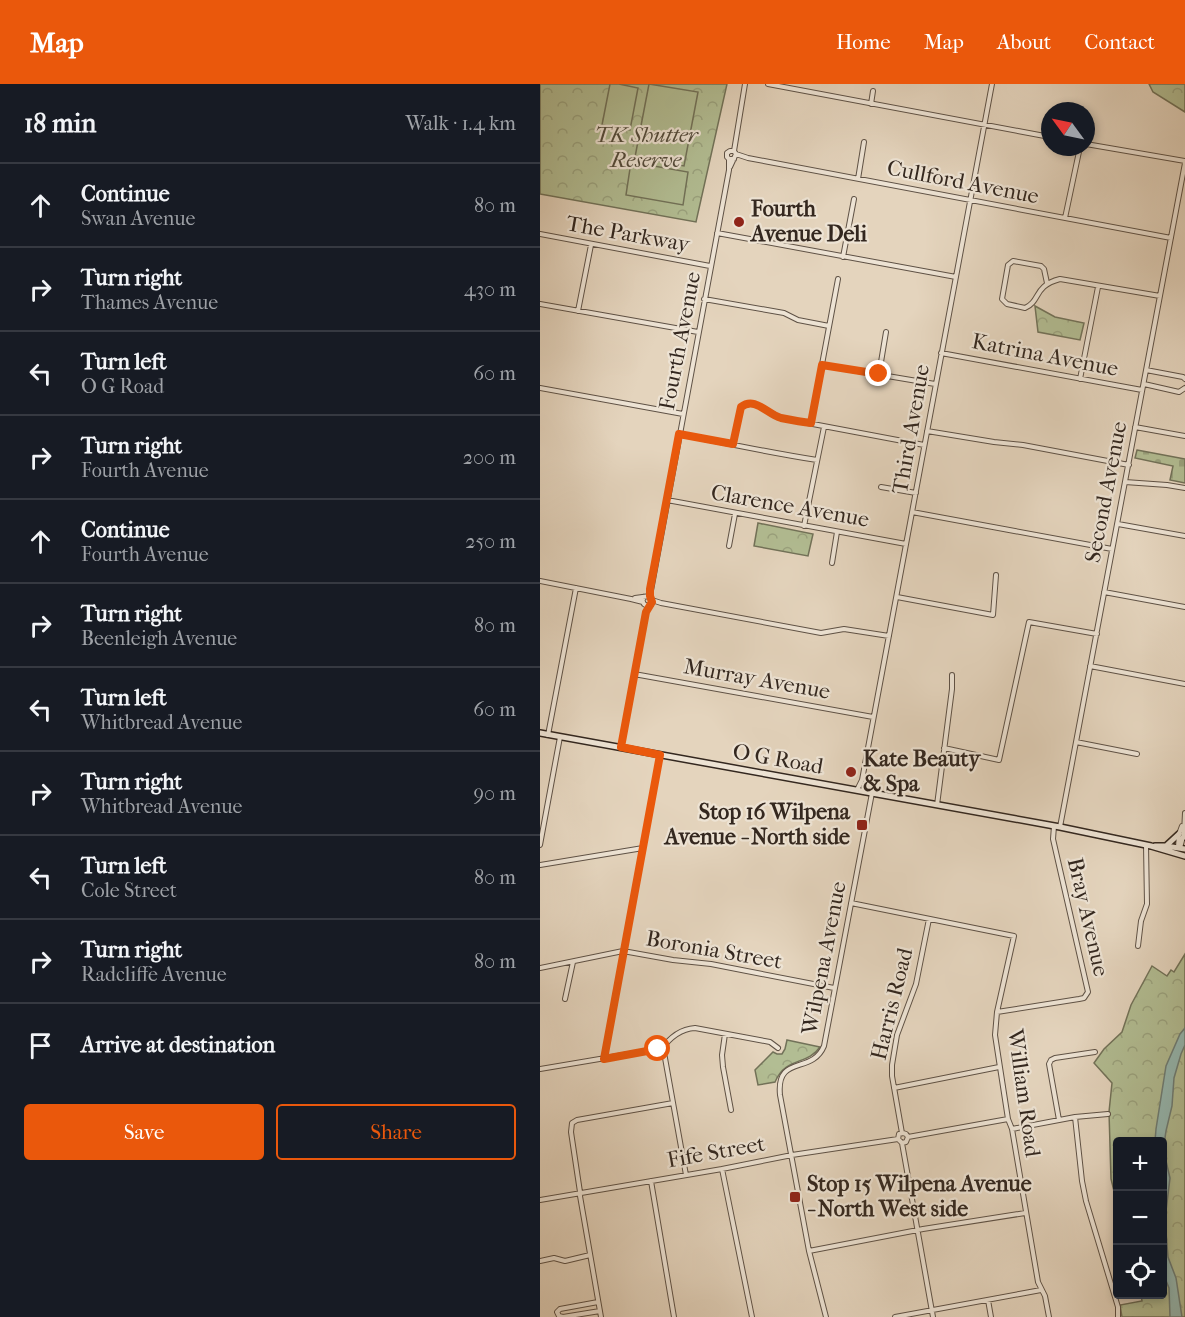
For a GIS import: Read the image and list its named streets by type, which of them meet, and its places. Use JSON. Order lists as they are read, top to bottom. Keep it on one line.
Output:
{"streets":{"main road":["O G Road"],"street":["Cullford Avenue","The Parkway","Fourth Avenue","Katrina Avenue","Third Avenue","Second Avenue","Clarence Avenue","Murray Avenue","Bray Avenue","Boronia Street","Wilpena Avenue","Harris Road","William Road","Fife Street"]},"crossings":[["Cullford Avenue","Fourth Avenue"],["Cullford Avenue","Third Avenue"],["Cullford Avenue","Second Avenue"],["The Parkway","Fourth Avenue"],["Fourth Avenue","Clarence Avenue"],["Fourth Avenue","Murray Avenue"],["Fourth Avenue","O G Road"],["Katrina Avenue","Third Avenue"],["Katrina Avenue","Second Avenue"],["Third Avenue","Clarence Avenue"],["Third Avenue","Murray Avenue"],["Third Avenue","O G Road"],["Third Avenue","Wilpena Avenue"],["Second Avenue","O G Road"],["Second Avenue","Bray Avenue"],["O G Road","Bray Avenue"],["O G Road","Wilpena Avenue"],["Bray Avenue","William Road"],["Boronia Street","Wilpena Avenue"],["Wilpena Avenue","Fife Street"],["Harris Road","William Road"],["Harris Road","Fife Street"]],"parks":["TK Shutter Reserve"],"places":{"other":["Fourth Avenue Deli","Kate Beauty & Spa"],"transit":["Stop 16 Wilpena Avenue - North side","Stop 15 Wilpena Avenue - North West side"]},"north":"top left","page":{"header":"Map","nav":["Home","Map","About","Contact"],"heading":["18 min","Walk · 1.4 km"],"list":[["Continue","Swan Avenue","80 m"],["Turn right","Thames Avenue","430 m"],["Turn left","O G Road","60 m"],["Turn right","Fourth Avenue","200 m"],["Continue","Fourth Avenue","250 m"],["Turn right","Beenleigh Avenue","80 m"],["Turn left","Whitbread Avenue","60 m"],["Turn right","Whitbread Avenue","90 m"],["Turn left","Cole Street","80 m"],["Turn right","Radcliffe Avenue","80 m"],"Arrive at destination"],"buttons":["Save","Share"],"map_buttons":["+","−"]}}
